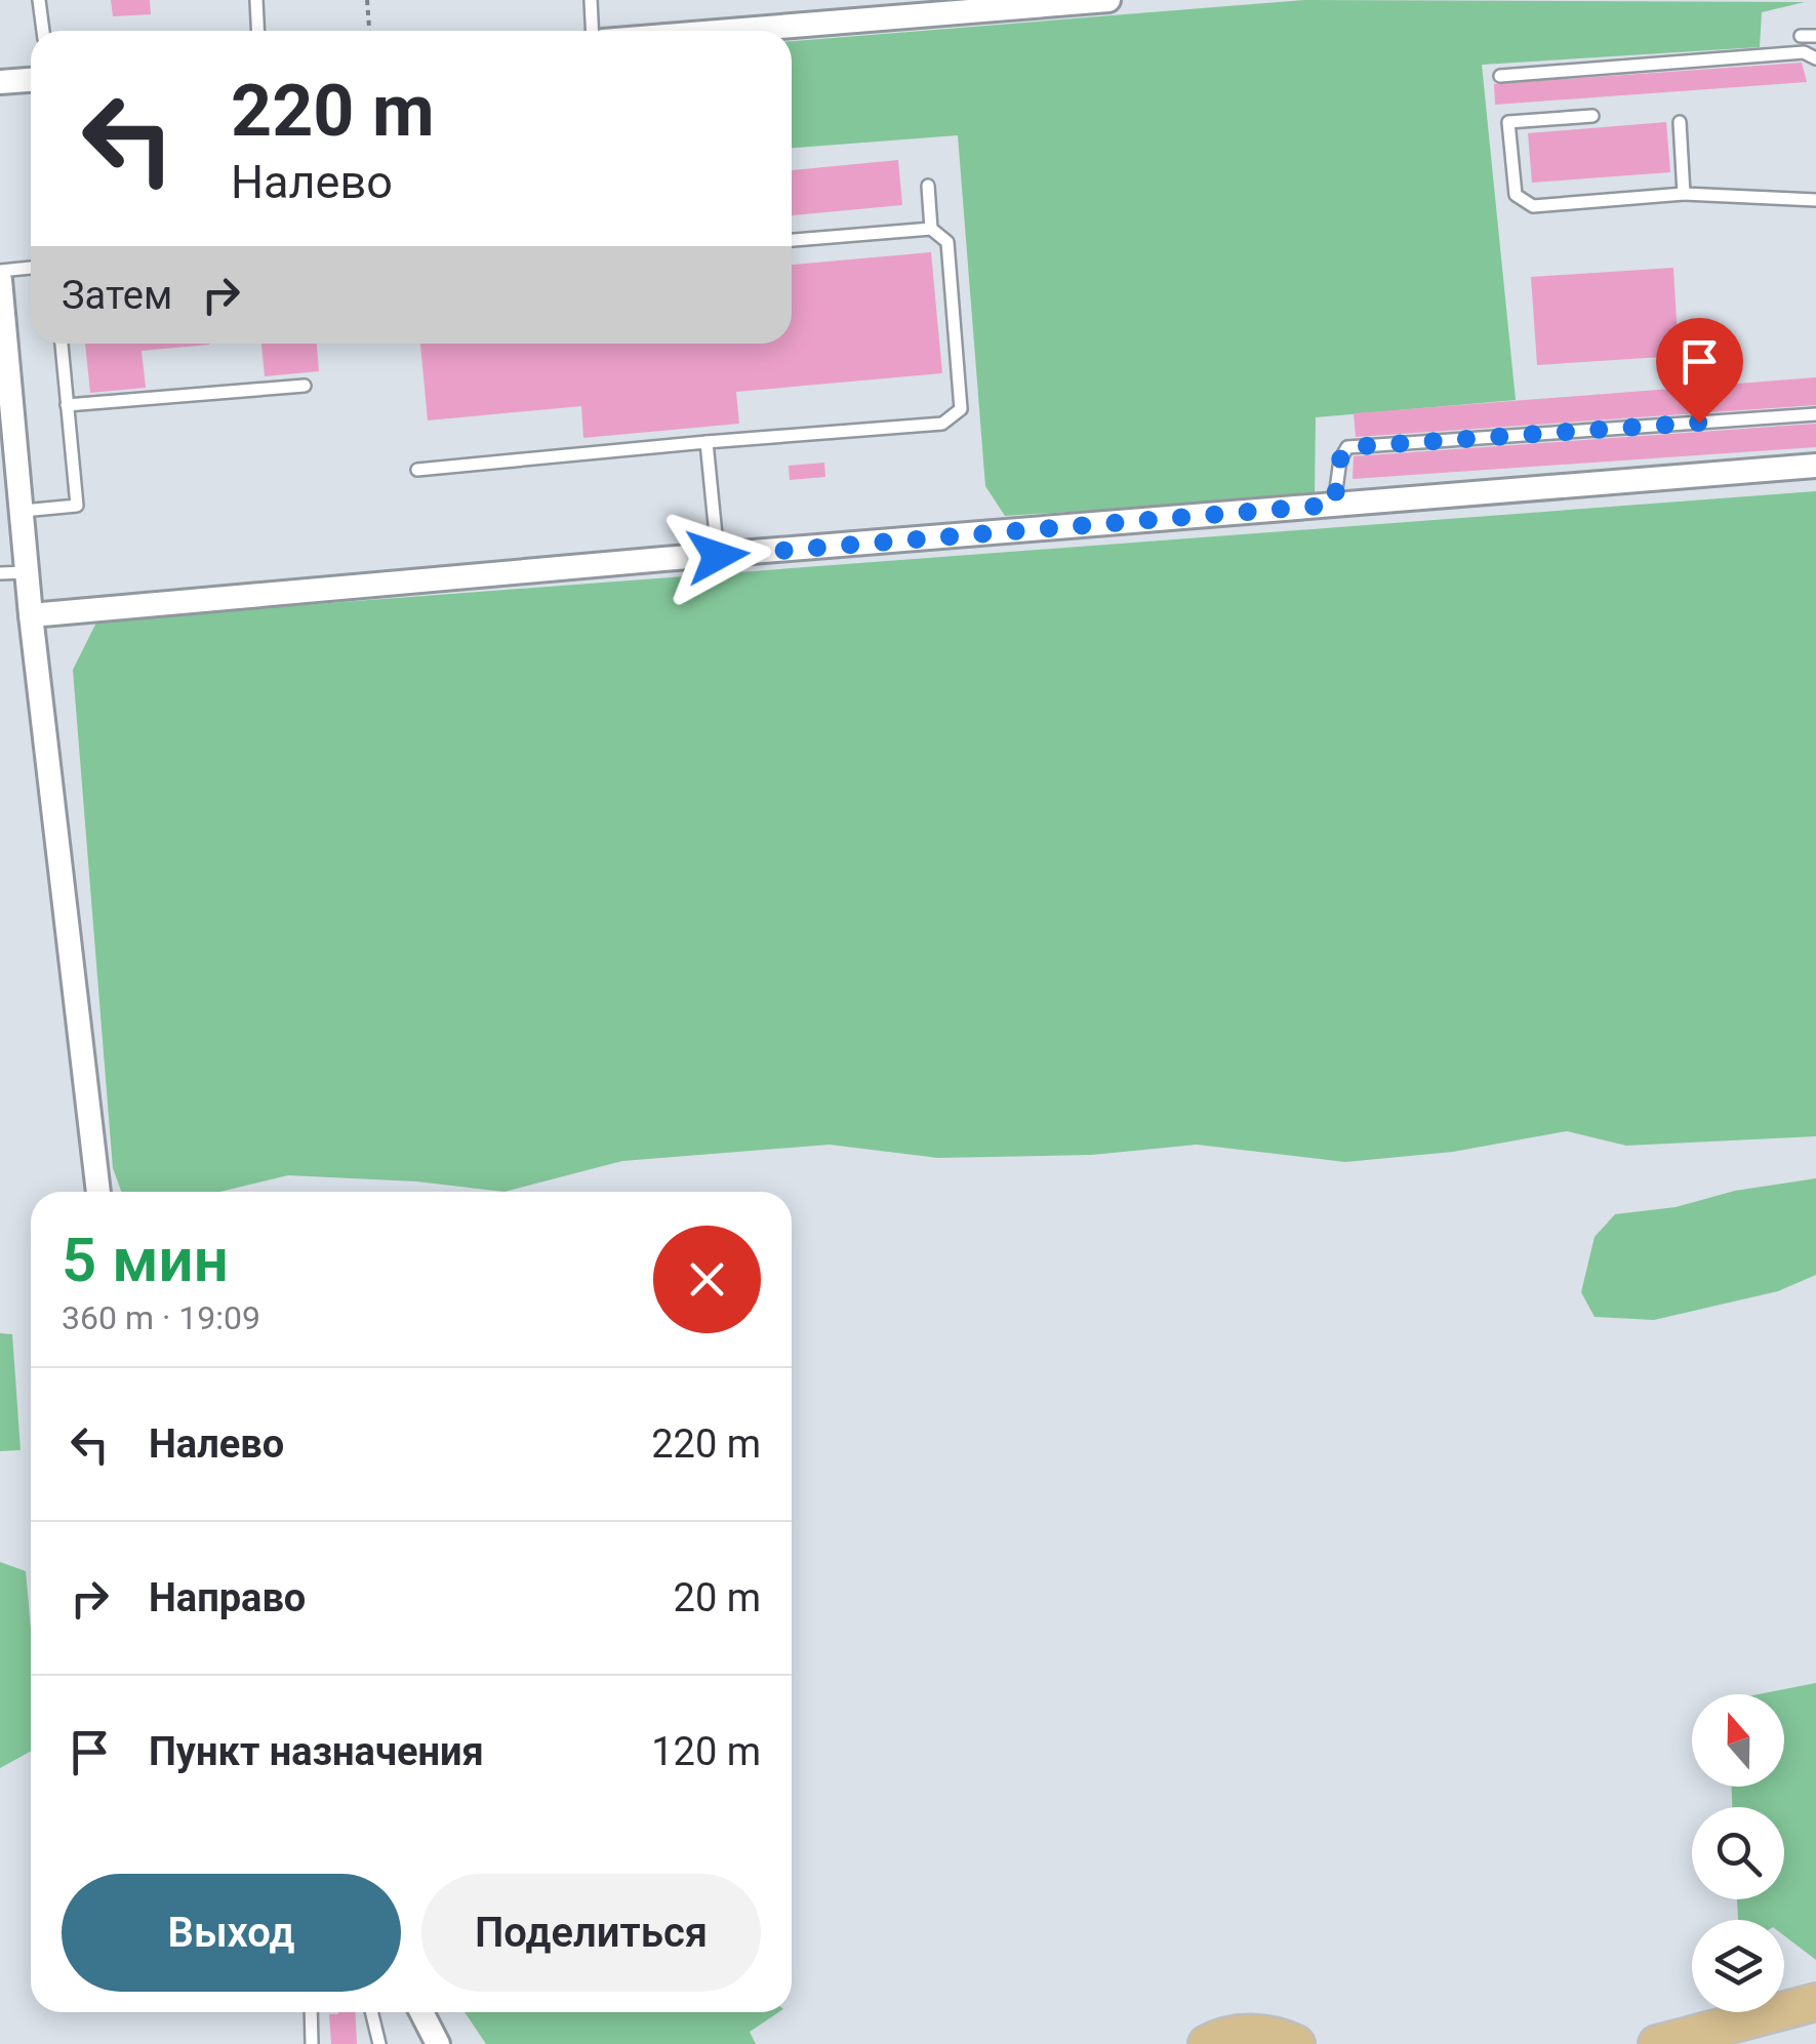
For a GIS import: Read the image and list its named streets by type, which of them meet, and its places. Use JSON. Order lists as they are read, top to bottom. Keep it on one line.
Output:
{"north":"top","page":{"turn":["220 m","Налево"],"then":"Затем","heading":["5 мин","360 m · 19:09"],"list":[{"name":"Налево","value":"220 m"},{"name":"Направо","value":"20 m"},{"name":"Пункт назначения","value":"120 m"}],"buttons":["Выход","Поделиться"]}}
